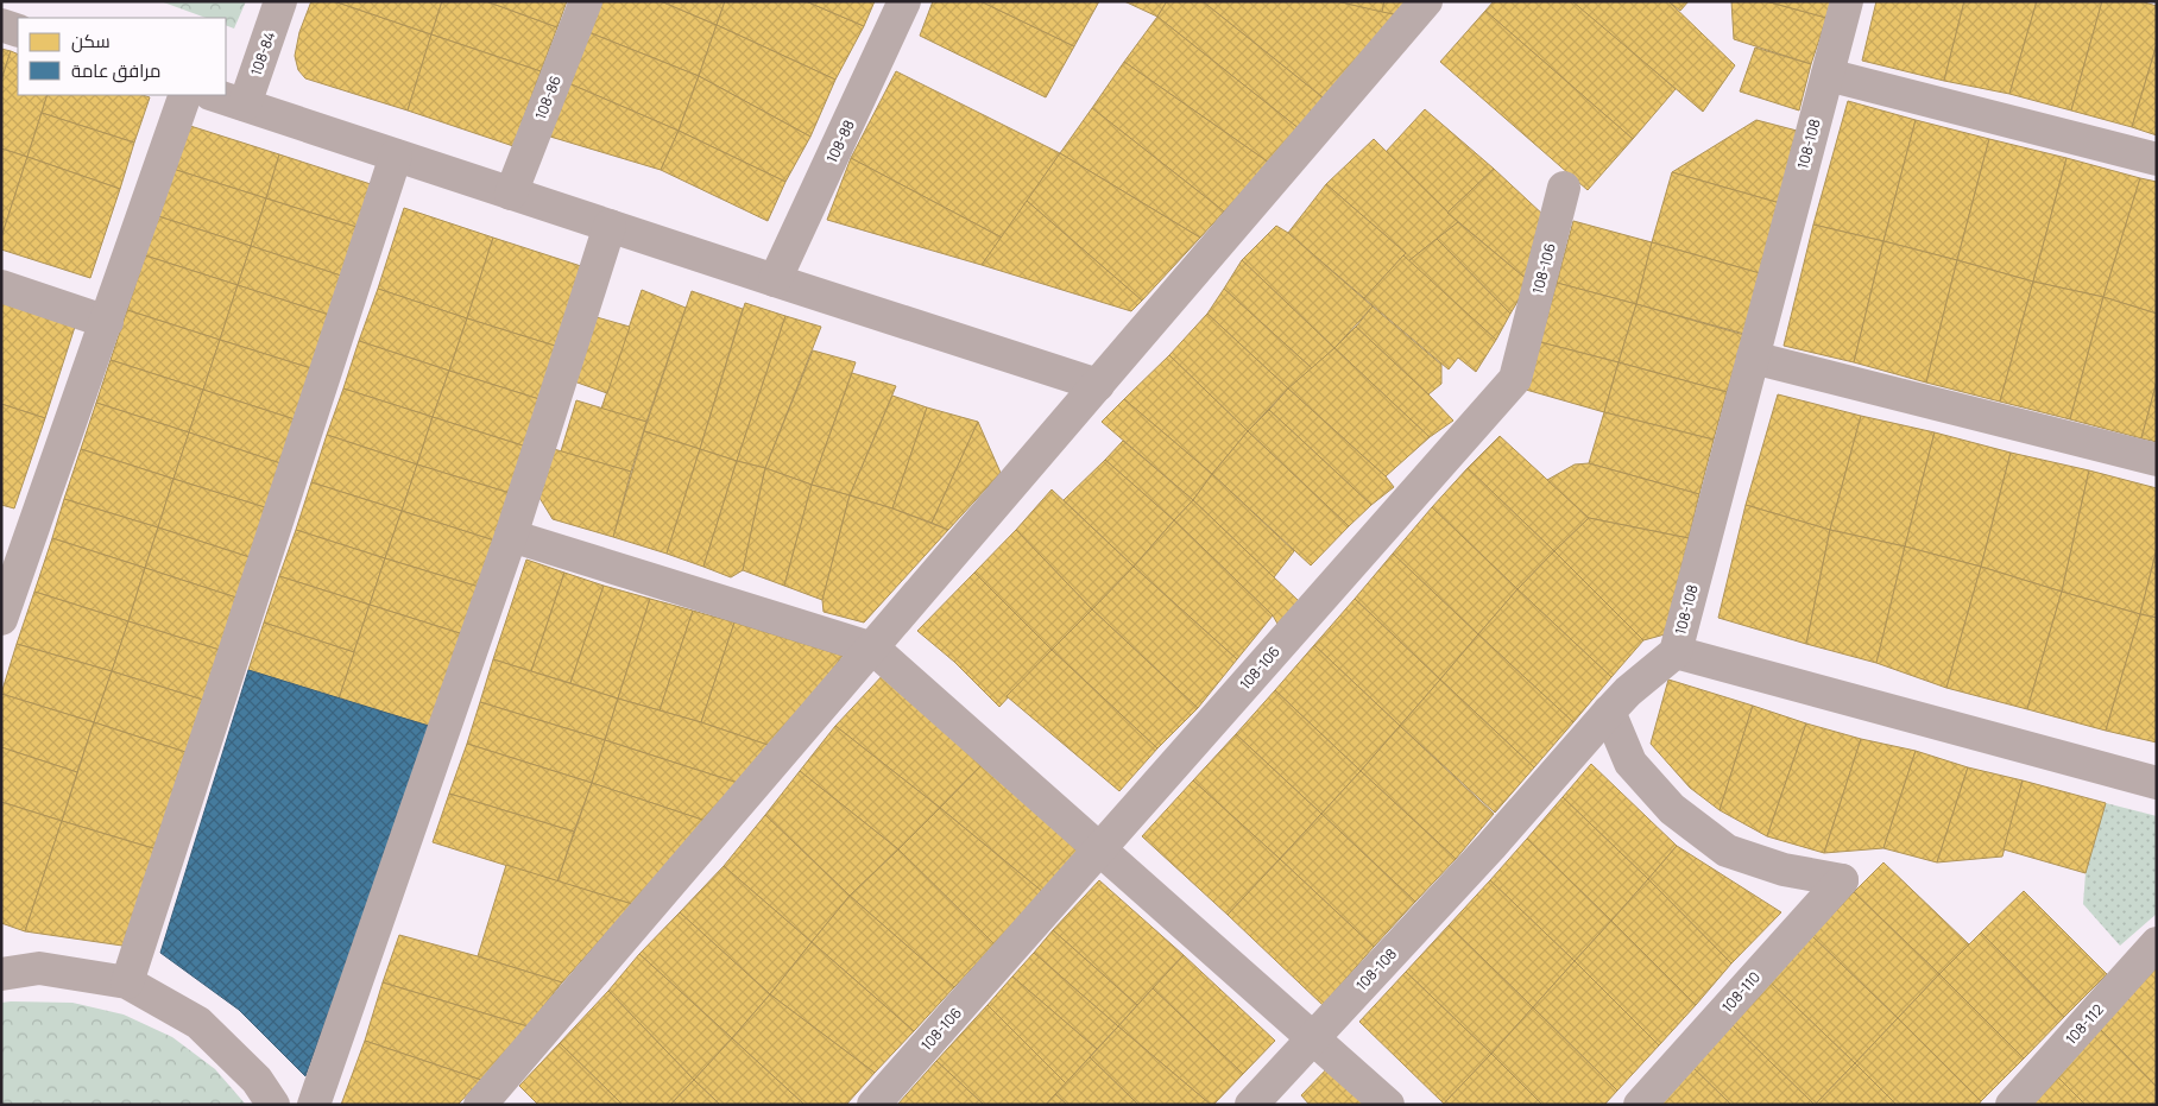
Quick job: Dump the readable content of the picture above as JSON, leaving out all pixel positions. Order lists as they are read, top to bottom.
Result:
{
  "streets": {
    "street": [
      "108-84",
      "108-86",
      "108-88",
      "108-108",
      "108-106",
      "108-110",
      "108-112"
    ]
  },
  "crossings": [
    ["108-108", "108-110"]
  ],
  "legend": ["سكن", "مرافق عامة"]
}
